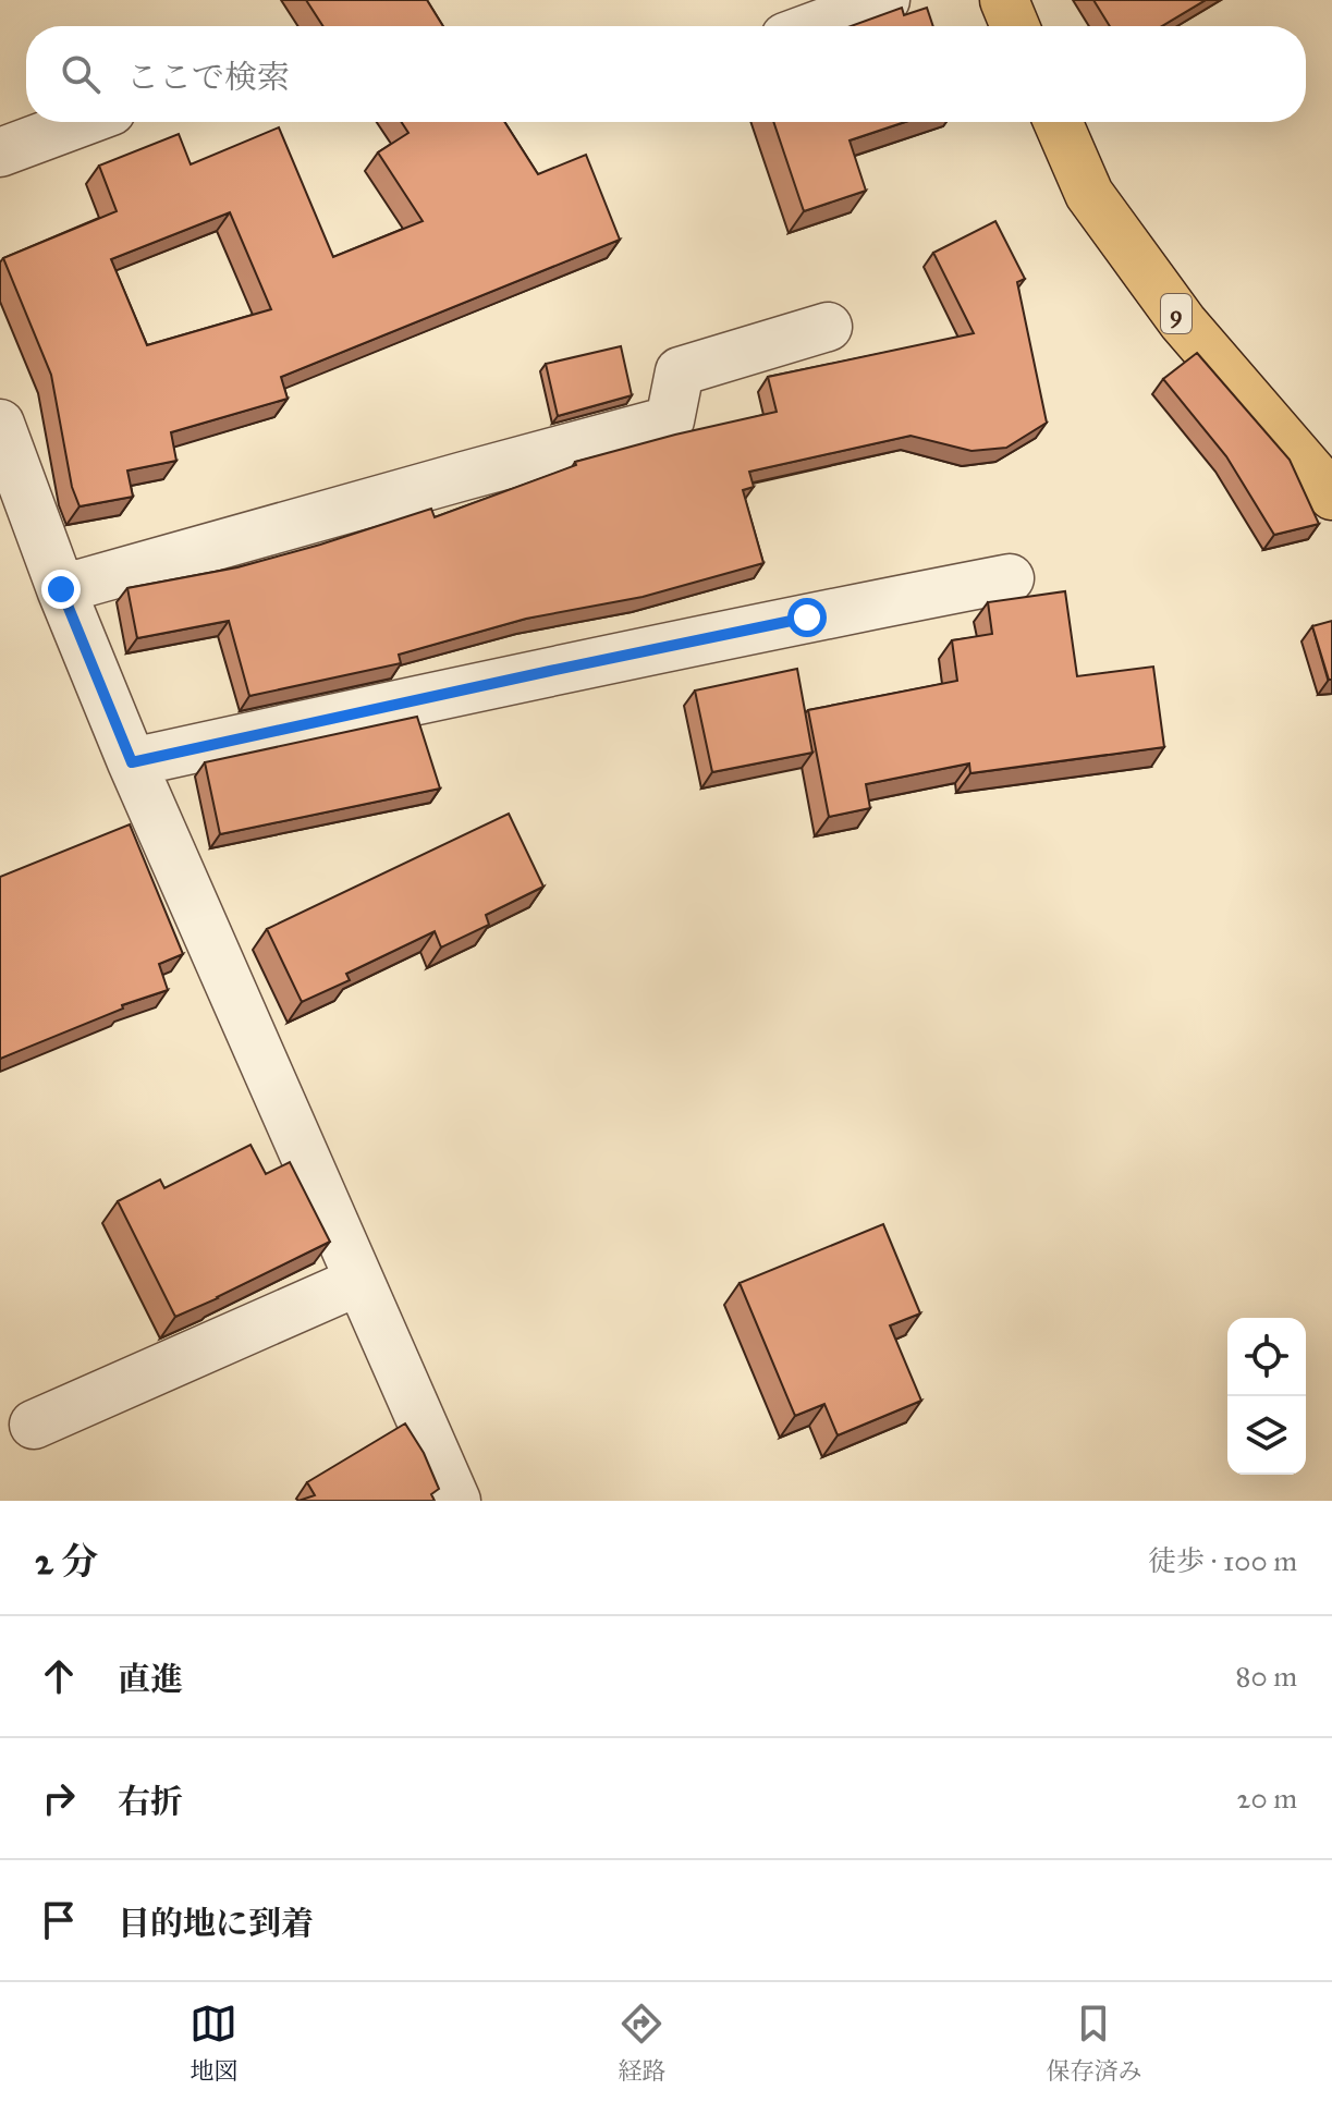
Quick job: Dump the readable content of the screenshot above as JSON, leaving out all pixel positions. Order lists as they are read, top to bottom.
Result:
{
  "streets": {
    "main road": ["9"]
  },
  "page": {
    "search": "ここで検索",
    "heading": ["2 分", "徒歩 · 100 m"],
    "list": [
      ["直進", "80 m"],
      ["右折", "20 m"],
      "目的地に到着"
    ],
    "nav": ["地図", "経路", "保存済み"]
  }
}
